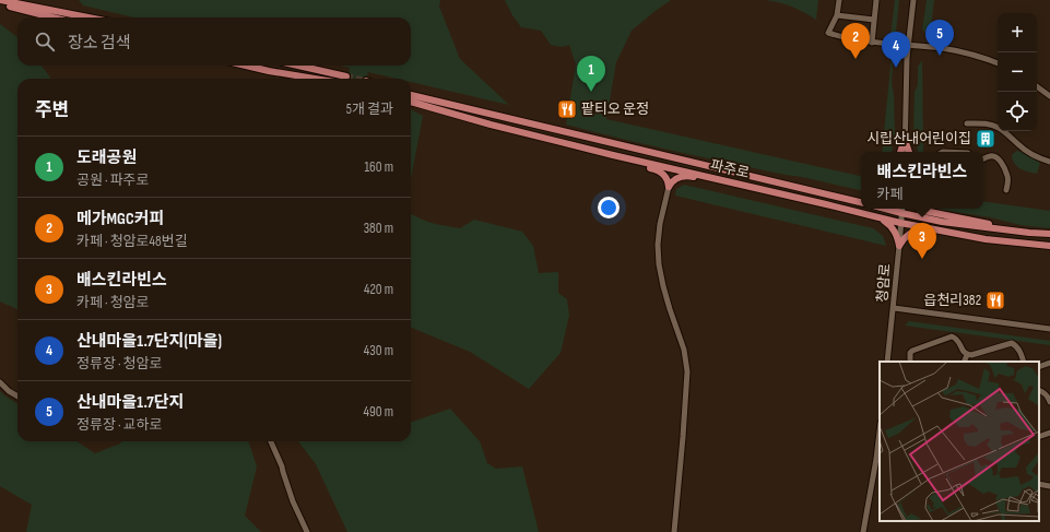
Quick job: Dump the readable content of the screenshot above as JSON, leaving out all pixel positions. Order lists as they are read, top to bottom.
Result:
{
  "streets": {
    "main road": ["파주로"],
    "street": ["청암로"]
  },
  "crossings": [
    ["파주로", "청암로"]
  ],
  "places": {
    "restaurant": ["팥티오 운정", "읍천리382"],
    "building": ["시립산내어린이집"]
  },
  "page": {
    "map_buttons": ["+", "−"],
    "search": "장소 검색",
    "pins": [
      "5",
      "2",
      "4",
      "1",
      "3"
    ],
    "heading": ["주변", "5개 결과"],
    "list": [
      {
        "mark": "1",
        "name": "도래공원",
        "note": "공원 · 파주로",
        "value": "160 m"
      },
      {
        "mark": "2",
        "name": "메가MGC커피",
        "note": "카페 · 청암로48번길",
        "value": "380 m"
      },
      {
        "mark": "3",
        "name": "배스킨라빈스",
        "note": "카페 · 청암로",
        "value": "420 m"
      },
      {
        "mark": "4",
        "name": "산내마을1.7단지(마을)",
        "note": "정류장 · 청암로",
        "value": "430 m"
      },
      {
        "mark": "5",
        "name": "산내마을1.7단지",
        "note": "정류장 · 교하로",
        "value": "490 m"
      }
    ],
    "popup": ["배스킨라빈스", "카페"]
  }
}
